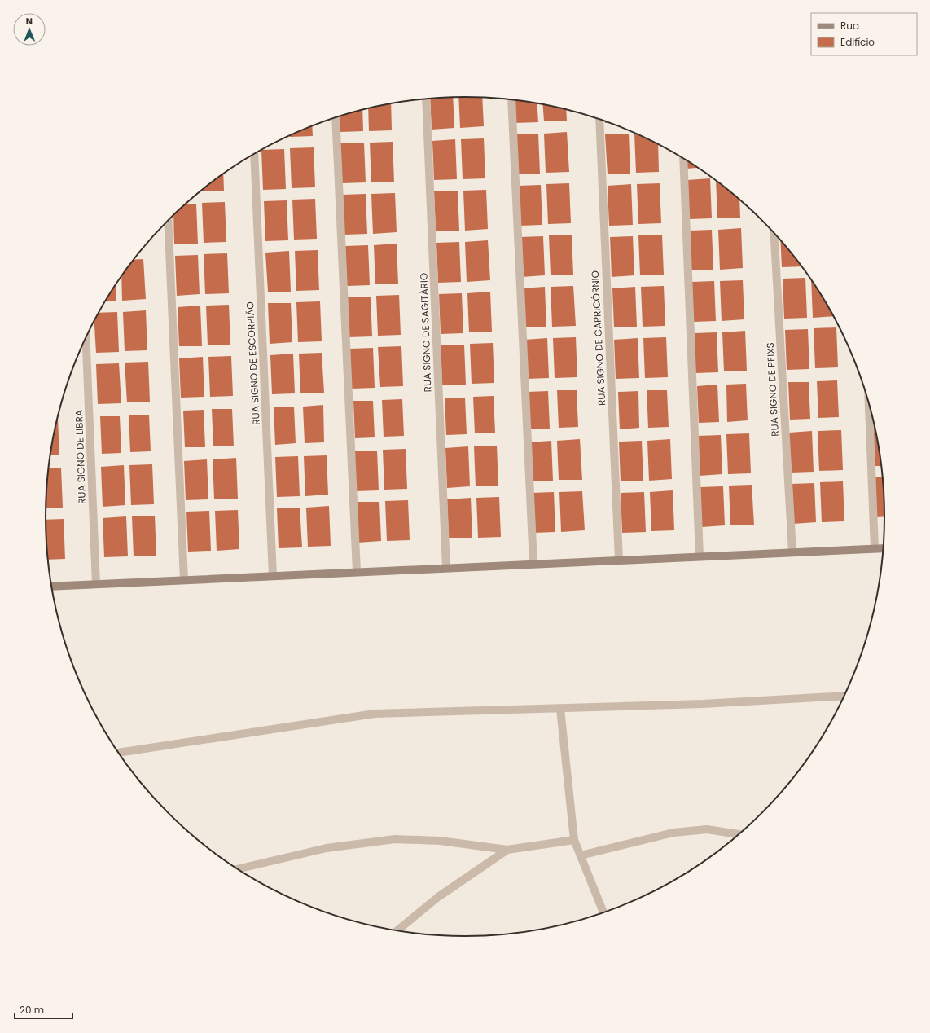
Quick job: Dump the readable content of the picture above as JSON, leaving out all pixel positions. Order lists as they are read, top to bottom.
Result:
{
  "streets": {
    "street": [
      "RUA SIGNO DE SAGITÁRIO",
      "RUA SIGNO DE CAPRICÓRNIO",
      "RUA SIGNO DE ESCORPIÃO",
      "RUA SIGNO DE PEIXS",
      "RUA SIGNO DE LIBRA"
    ]
  },
  "legend": ["Rua", "Edifício"],
  "scale_bar": "20 m",
  "north": "top"
}
